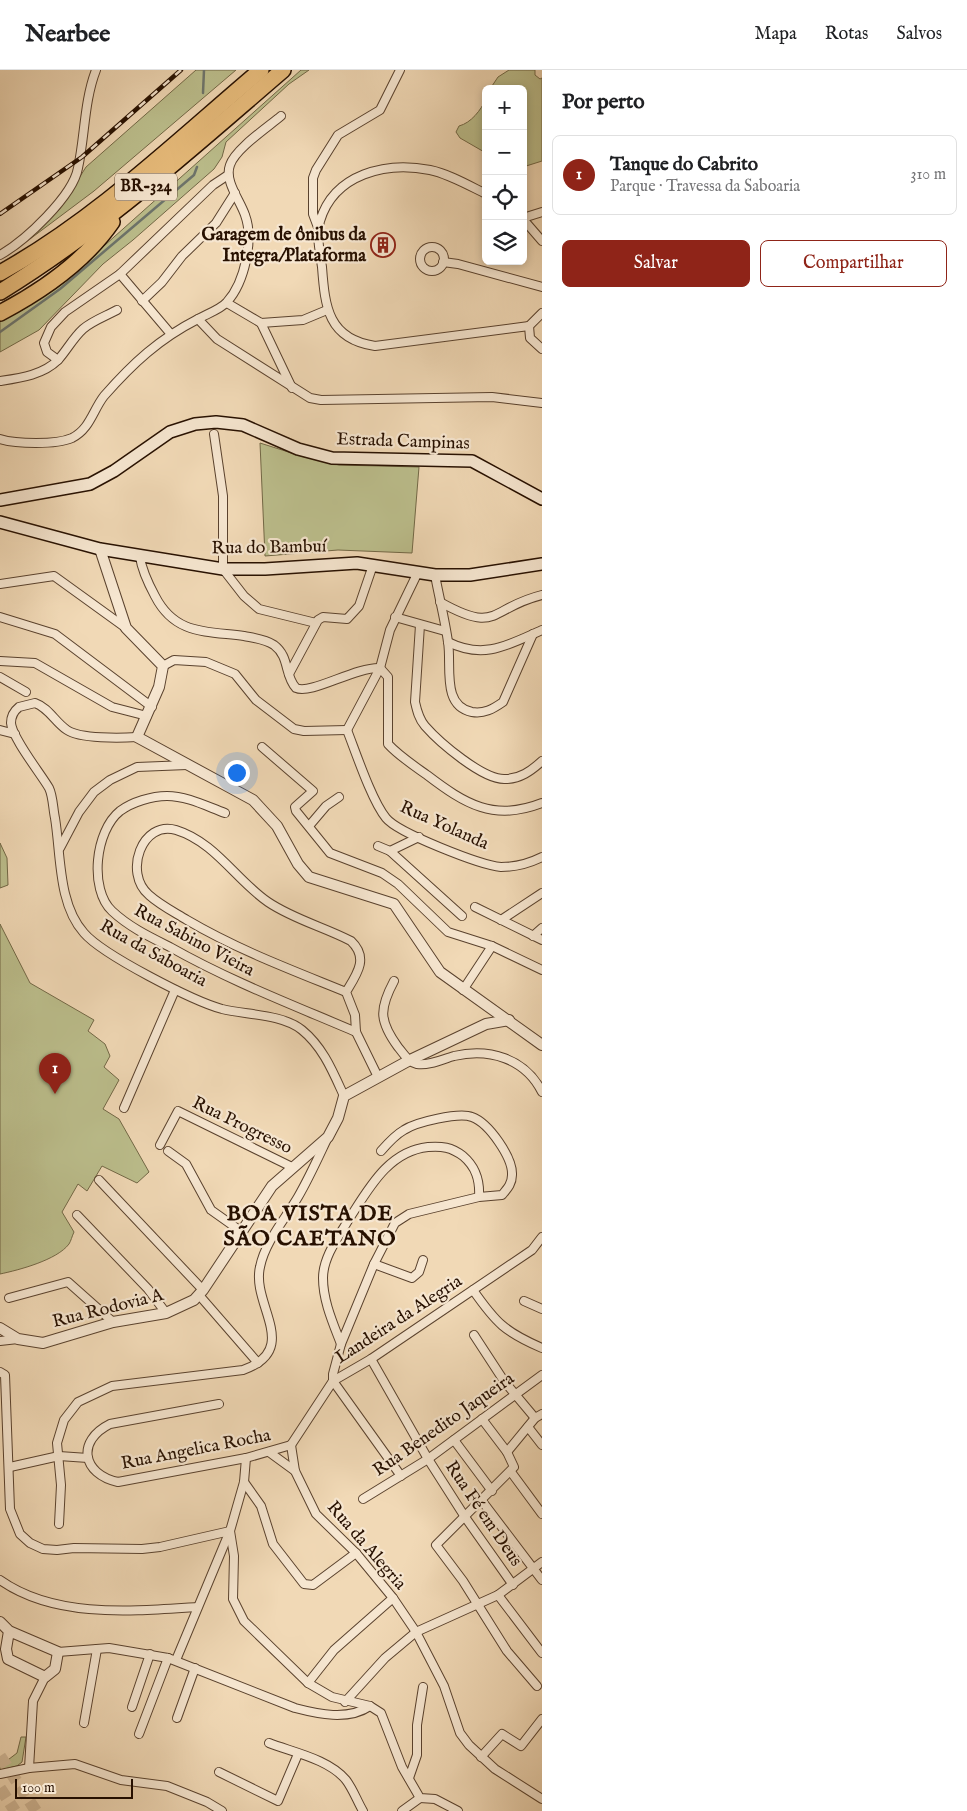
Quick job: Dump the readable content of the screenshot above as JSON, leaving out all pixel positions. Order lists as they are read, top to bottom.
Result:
{
  "streets": {
    "highway": ["BR-324"],
    "main road": ["Estrada Campinas", "Rua do Bambuí"],
    "street": [
      "Rua Yolanda",
      "Rua Sabino Vieira",
      "Rua da Saboaria",
      "Rua Progresso",
      "Rua Rodovia A",
      "Landeira da Alegria",
      "Rua Benedito Jaqueira",
      "Rua Angelica Rocha",
      "Rua Fé em Deus",
      "Rua da Alegria"
    ]
  },
  "crossings": [
    ["Rua Progresso", "Rua Rodovia A"],
    ["Landeira da Alegria", "Rua Angelica Rocha"],
    ["Landeira da Alegria", "Rua Fé em Deus"],
    ["Landeira da Alegria", "Rua da Alegria"],
    ["Rua Benedito Jaqueira", "Rua Fé em Deus"],
    ["Rua Angelica Rocha", "Rua da Alegria"]
  ],
  "districts": ["BOA VISTA DE SÃO CAETANO"],
  "places": {
    "building": ["Garagem de ônibus da Integra/Plataforma"]
  },
  "scale_bar": "100 m",
  "page": {
    "header": "Nearbee",
    "nav": ["Mapa", "Rotas", "Salvos"],
    "heading": "Por perto",
    "map_buttons": ["+", "−"],
    "list": [
      {
        "mark": "1",
        "name": "Tanque do Cabrito",
        "note": "Parque · Travessa da Saboaria",
        "value": "310 m"
      }
    ],
    "buttons": ["Salvar", "Compartilhar"],
    "pins": "1",
    "scale": "100 m"
  }
}
